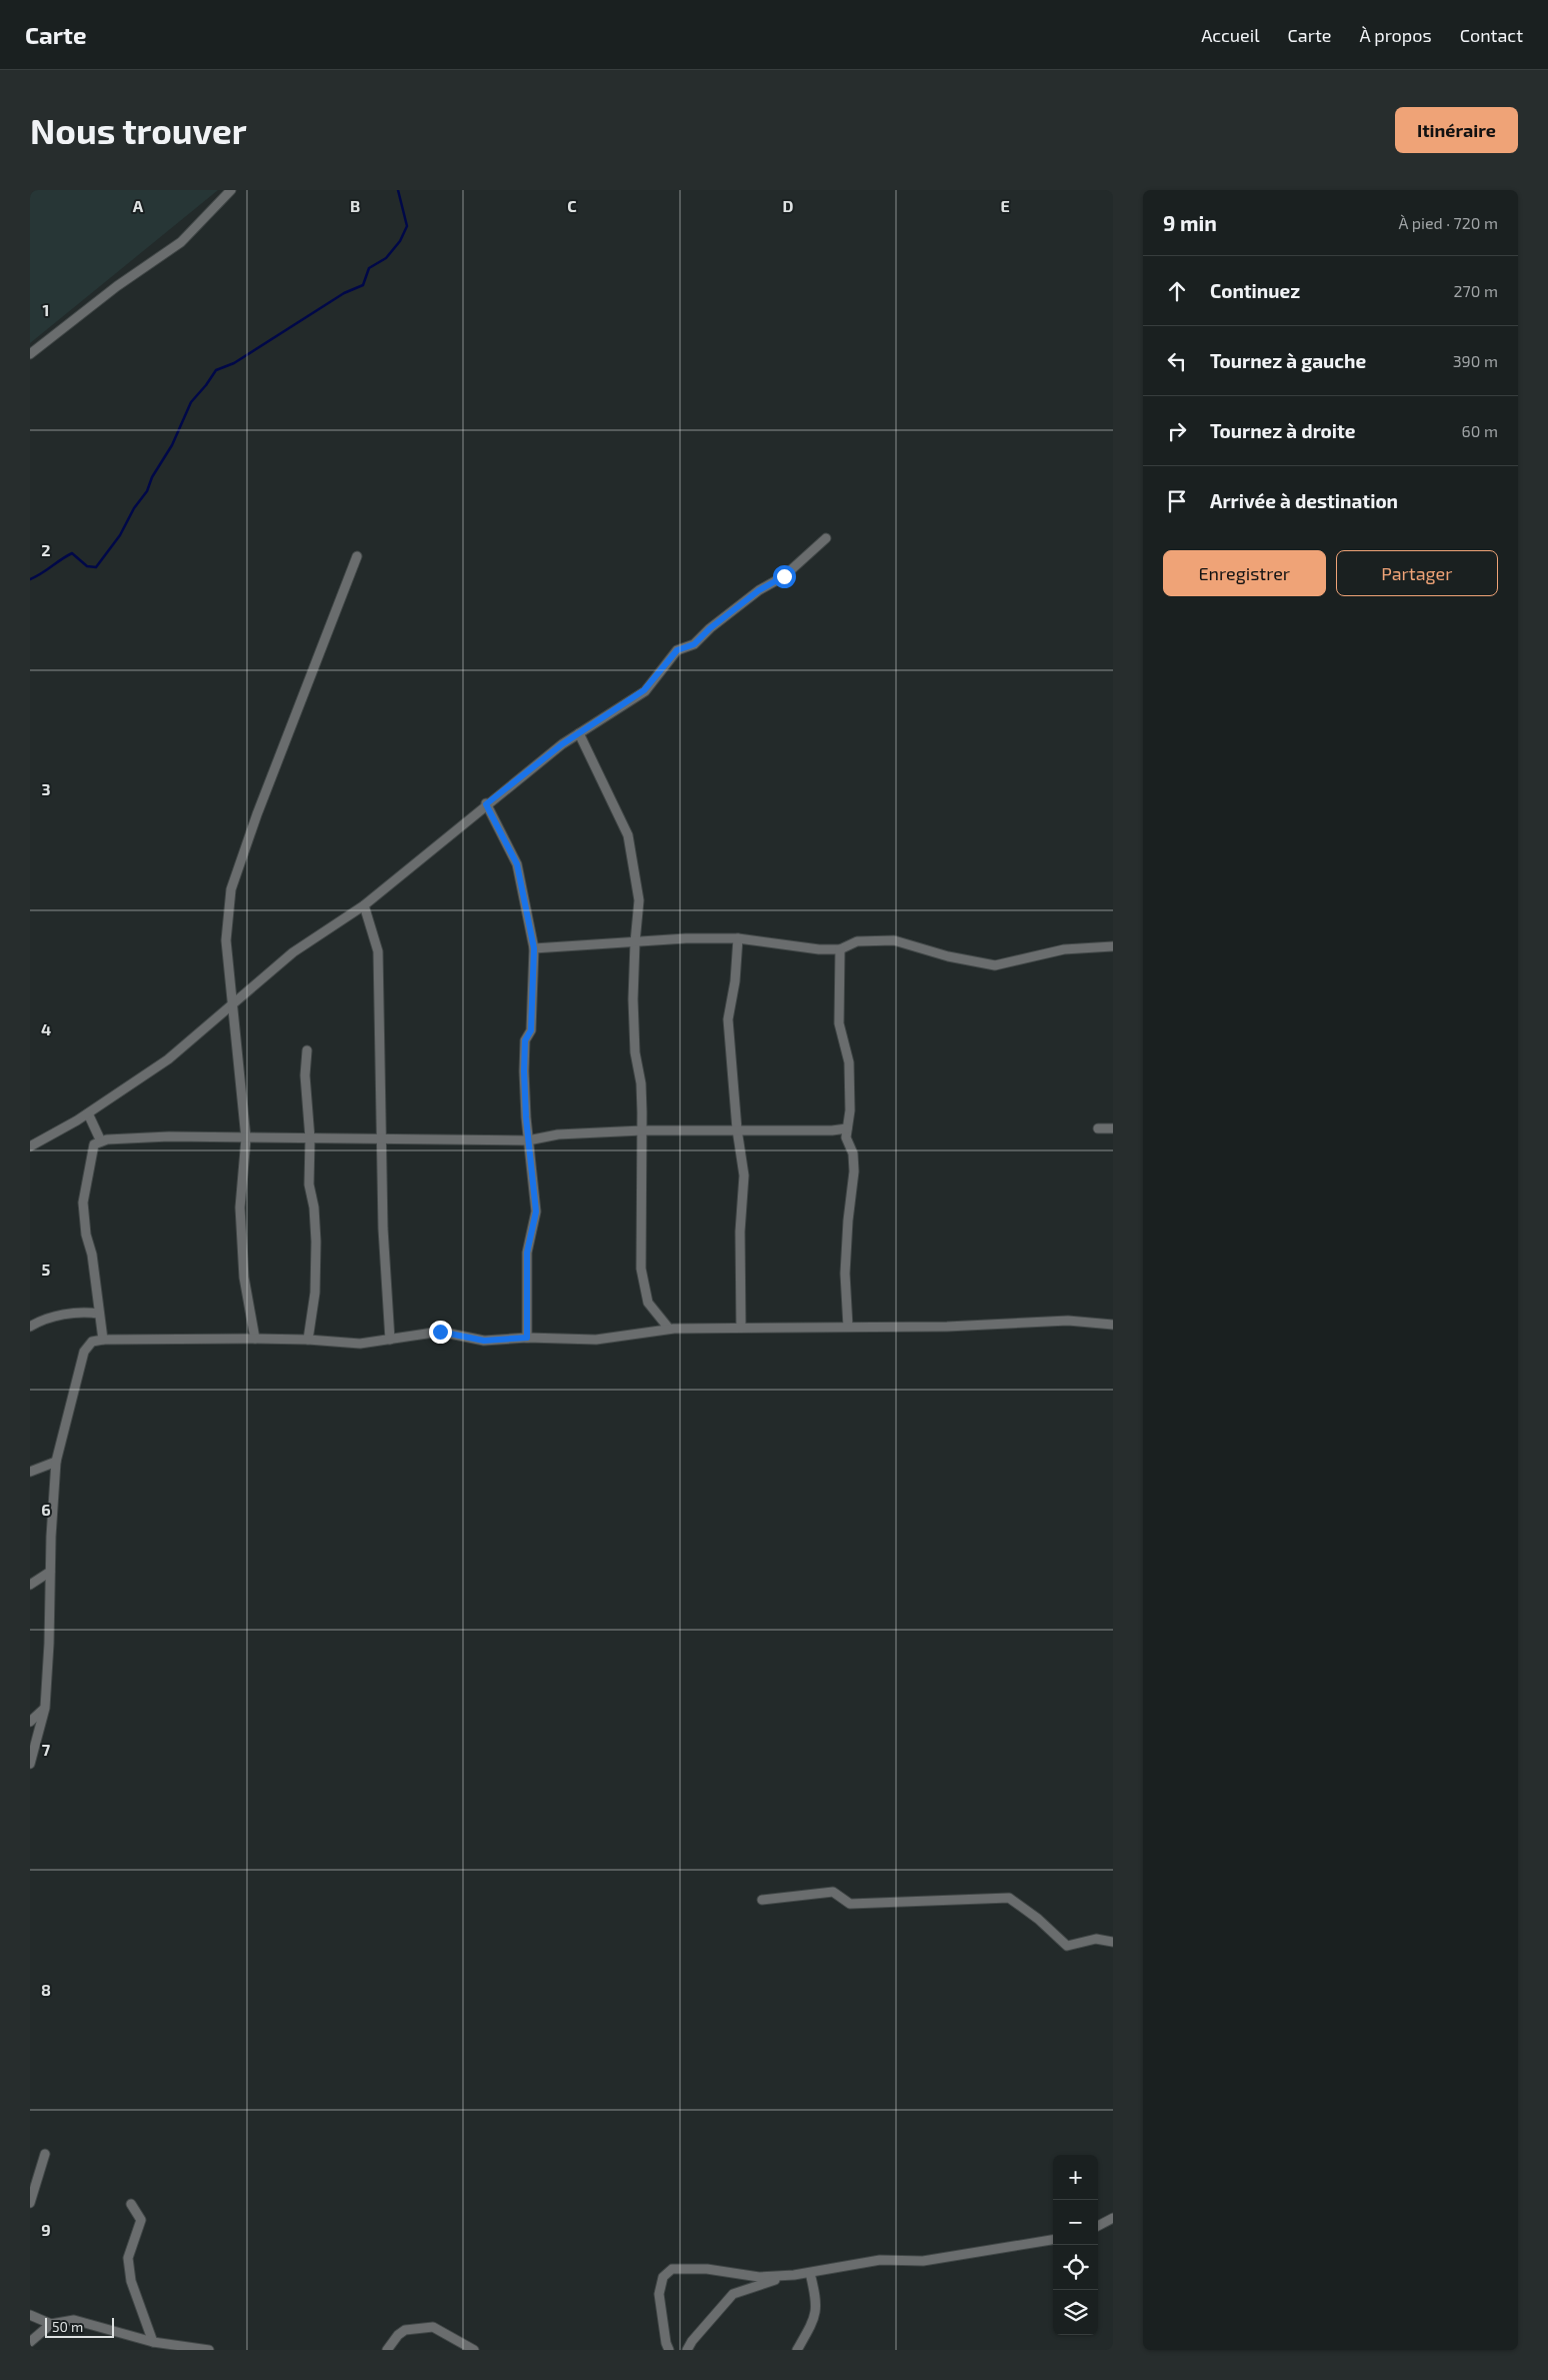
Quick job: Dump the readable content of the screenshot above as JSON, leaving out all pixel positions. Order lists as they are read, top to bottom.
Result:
{
  "scale_bar": "50 m",
  "page": {
    "header": "Carte",
    "nav": [
      "Accueil",
      "Carte",
      "À propos",
      "Contact"
    ],
    "buttons": [
      "Itinéraire",
      ["Enregistrer", "Partager"]
    ],
    "title": "Nous trouver",
    "heading": ["9 min", "À pied · 720 m"],
    "list": [
      ["Continuez", "270 m"],
      ["Tournez à gauche", "390 m"],
      ["Tournez à droite", "60 m"],
      "Arrivée à destination"
    ],
    "map_buttons": ["+", "−"],
    "scale": "50 m"
  },
  "grid": {
    "columns": [
      "A",
      "B",
      "C",
      "D",
      "E"
    ],
    "rows": [
      "1",
      "2",
      "3",
      "4",
      "5",
      "6",
      "7",
      "8",
      "9"
    ]
  }
}
